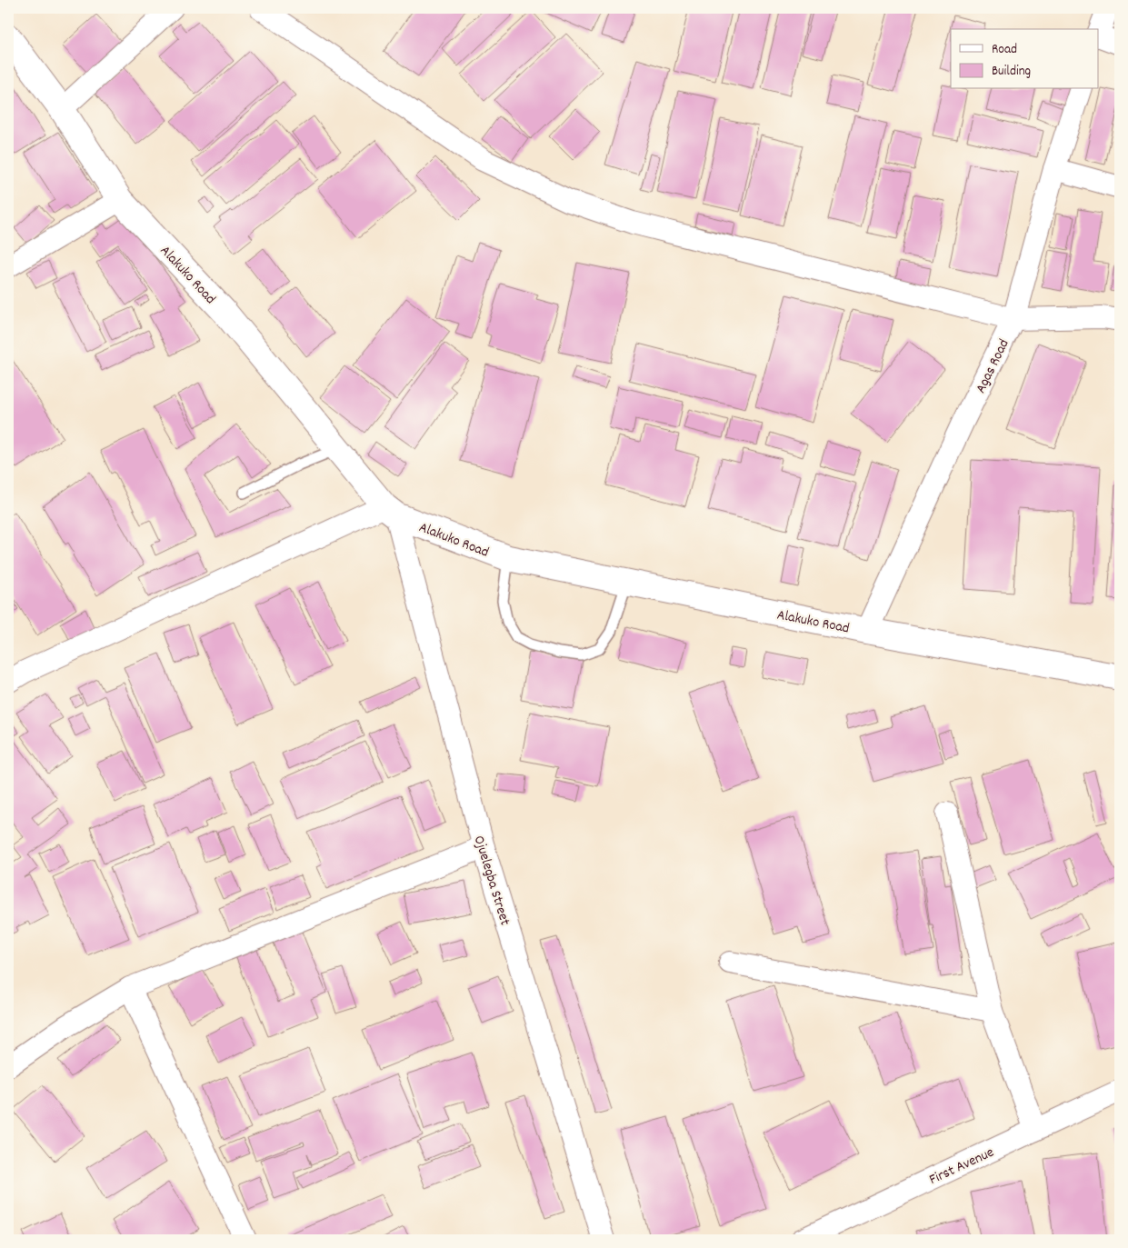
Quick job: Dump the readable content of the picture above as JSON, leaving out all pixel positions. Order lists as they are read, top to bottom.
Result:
{
  "streets": {
    "main road": ["Alakuko Road"],
    "street": ["Agas Road", "Ojuelegba Street", "First Avenue"]
  },
  "crossings": [
    ["Alakuko Road", "Agas Road"],
    ["Alakuko Road", "Ojuelegba Street"]
  ],
  "legend": ["Road", "Building"]
}
